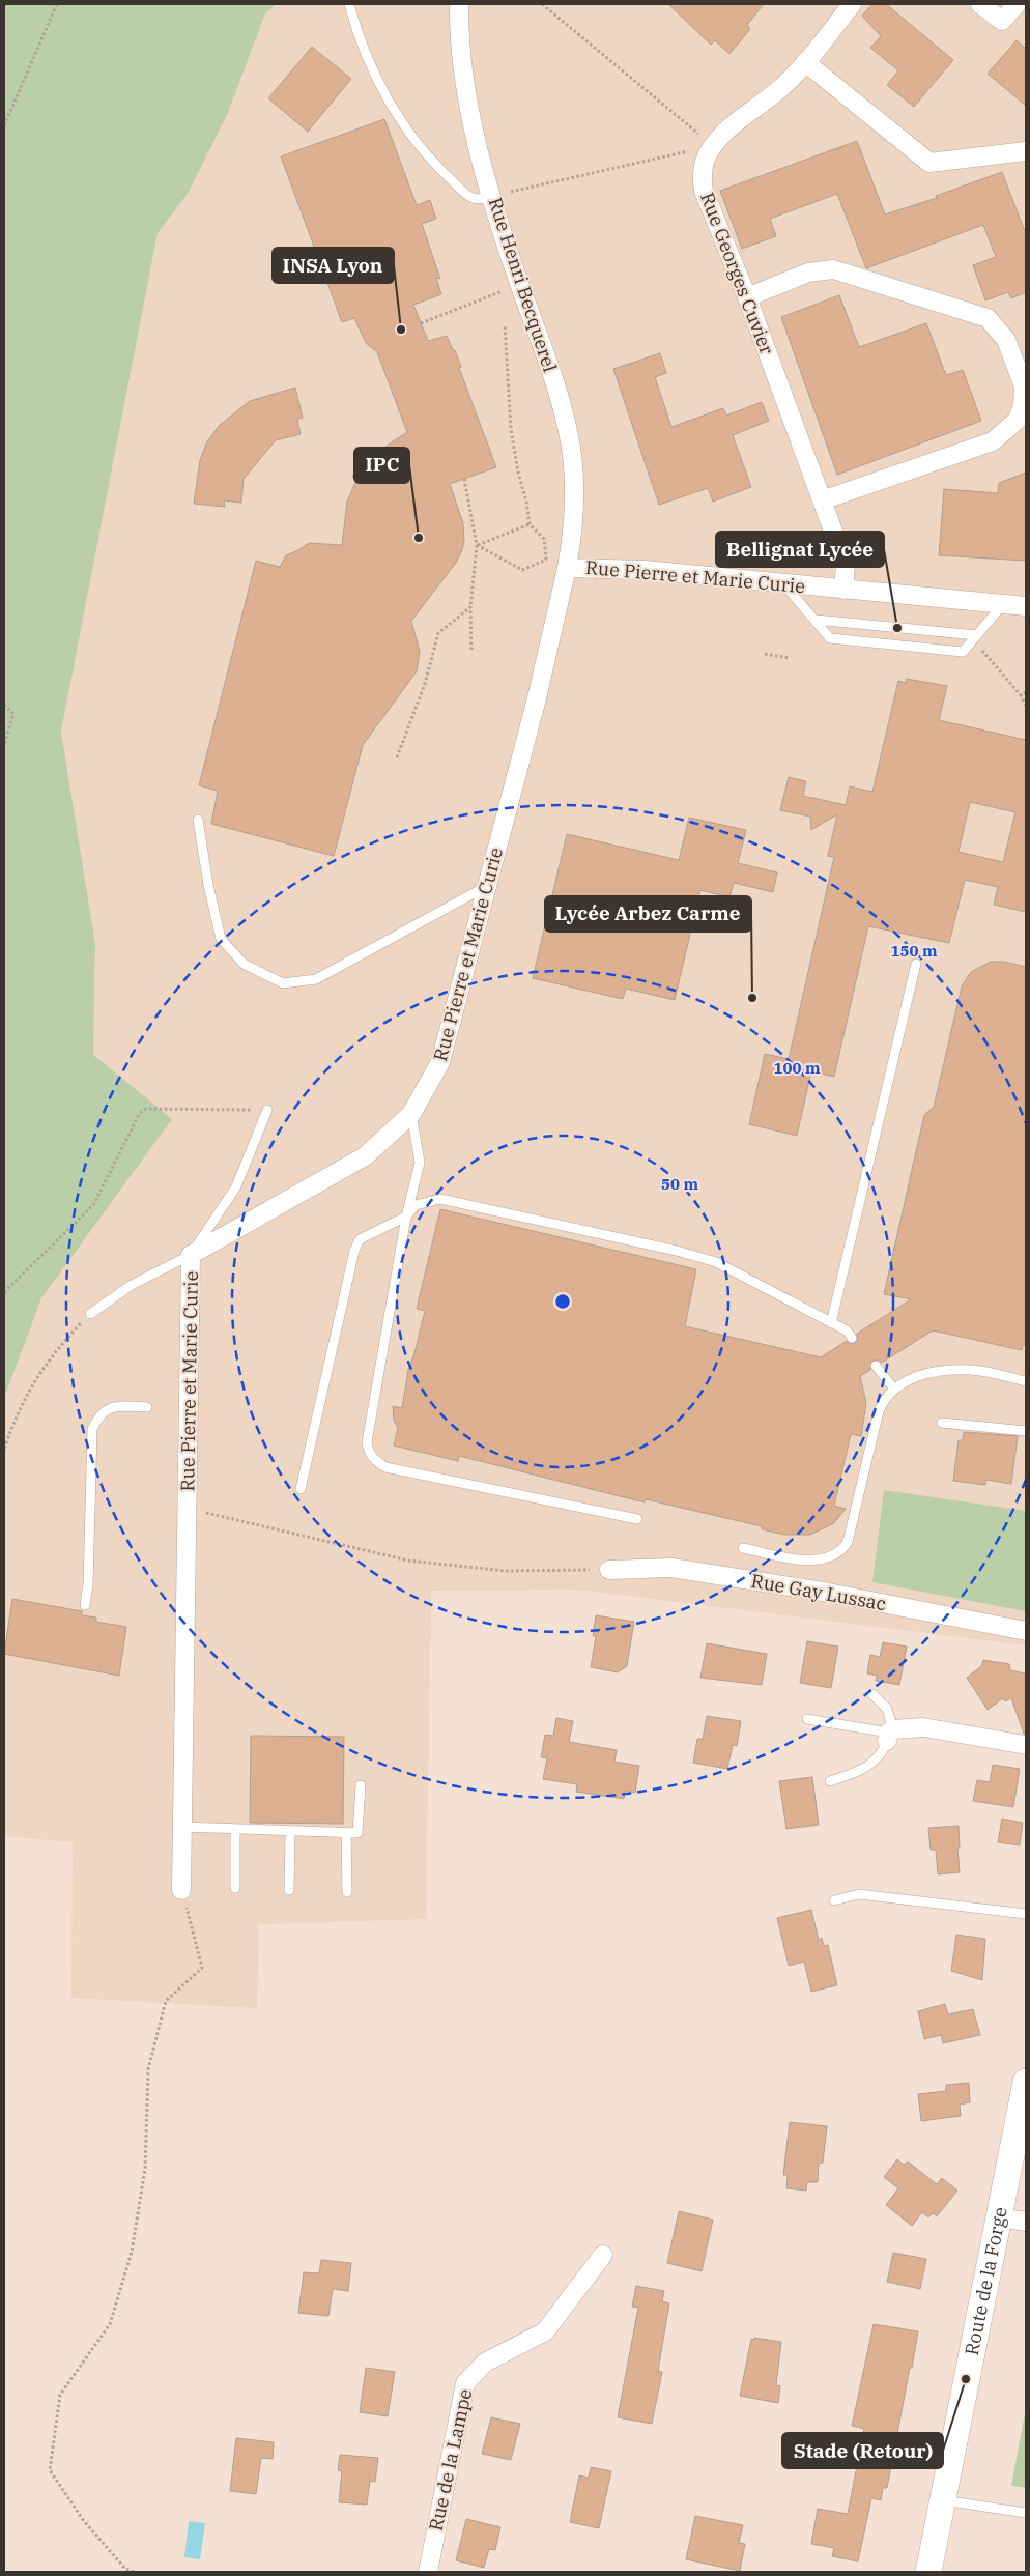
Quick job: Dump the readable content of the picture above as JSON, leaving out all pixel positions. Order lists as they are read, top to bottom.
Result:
{
  "streets": {
    "main road": ["Route de la Forge"],
    "street": [
      "Rue Georges Cuvier",
      "Rue Henri Becquerel",
      "Rue Pierre et Marie Curie",
      "Rue Gay Lussac",
      "Rue de la Lampe"
    ]
  },
  "crossings": [
    ["Rue Georges Cuvier", "Rue Pierre et Marie Curie"],
    ["Rue Henri Becquerel", "Rue Pierre et Marie Curie"]
  ],
  "places": [
    "INSA Lyon",
    "IPC",
    "Bellignat Lycée",
    "Lycée Arbez Carme",
    "Stade (Retour)"
  ],
  "rings": ["150 m", "100 m", "50 m"]
}
